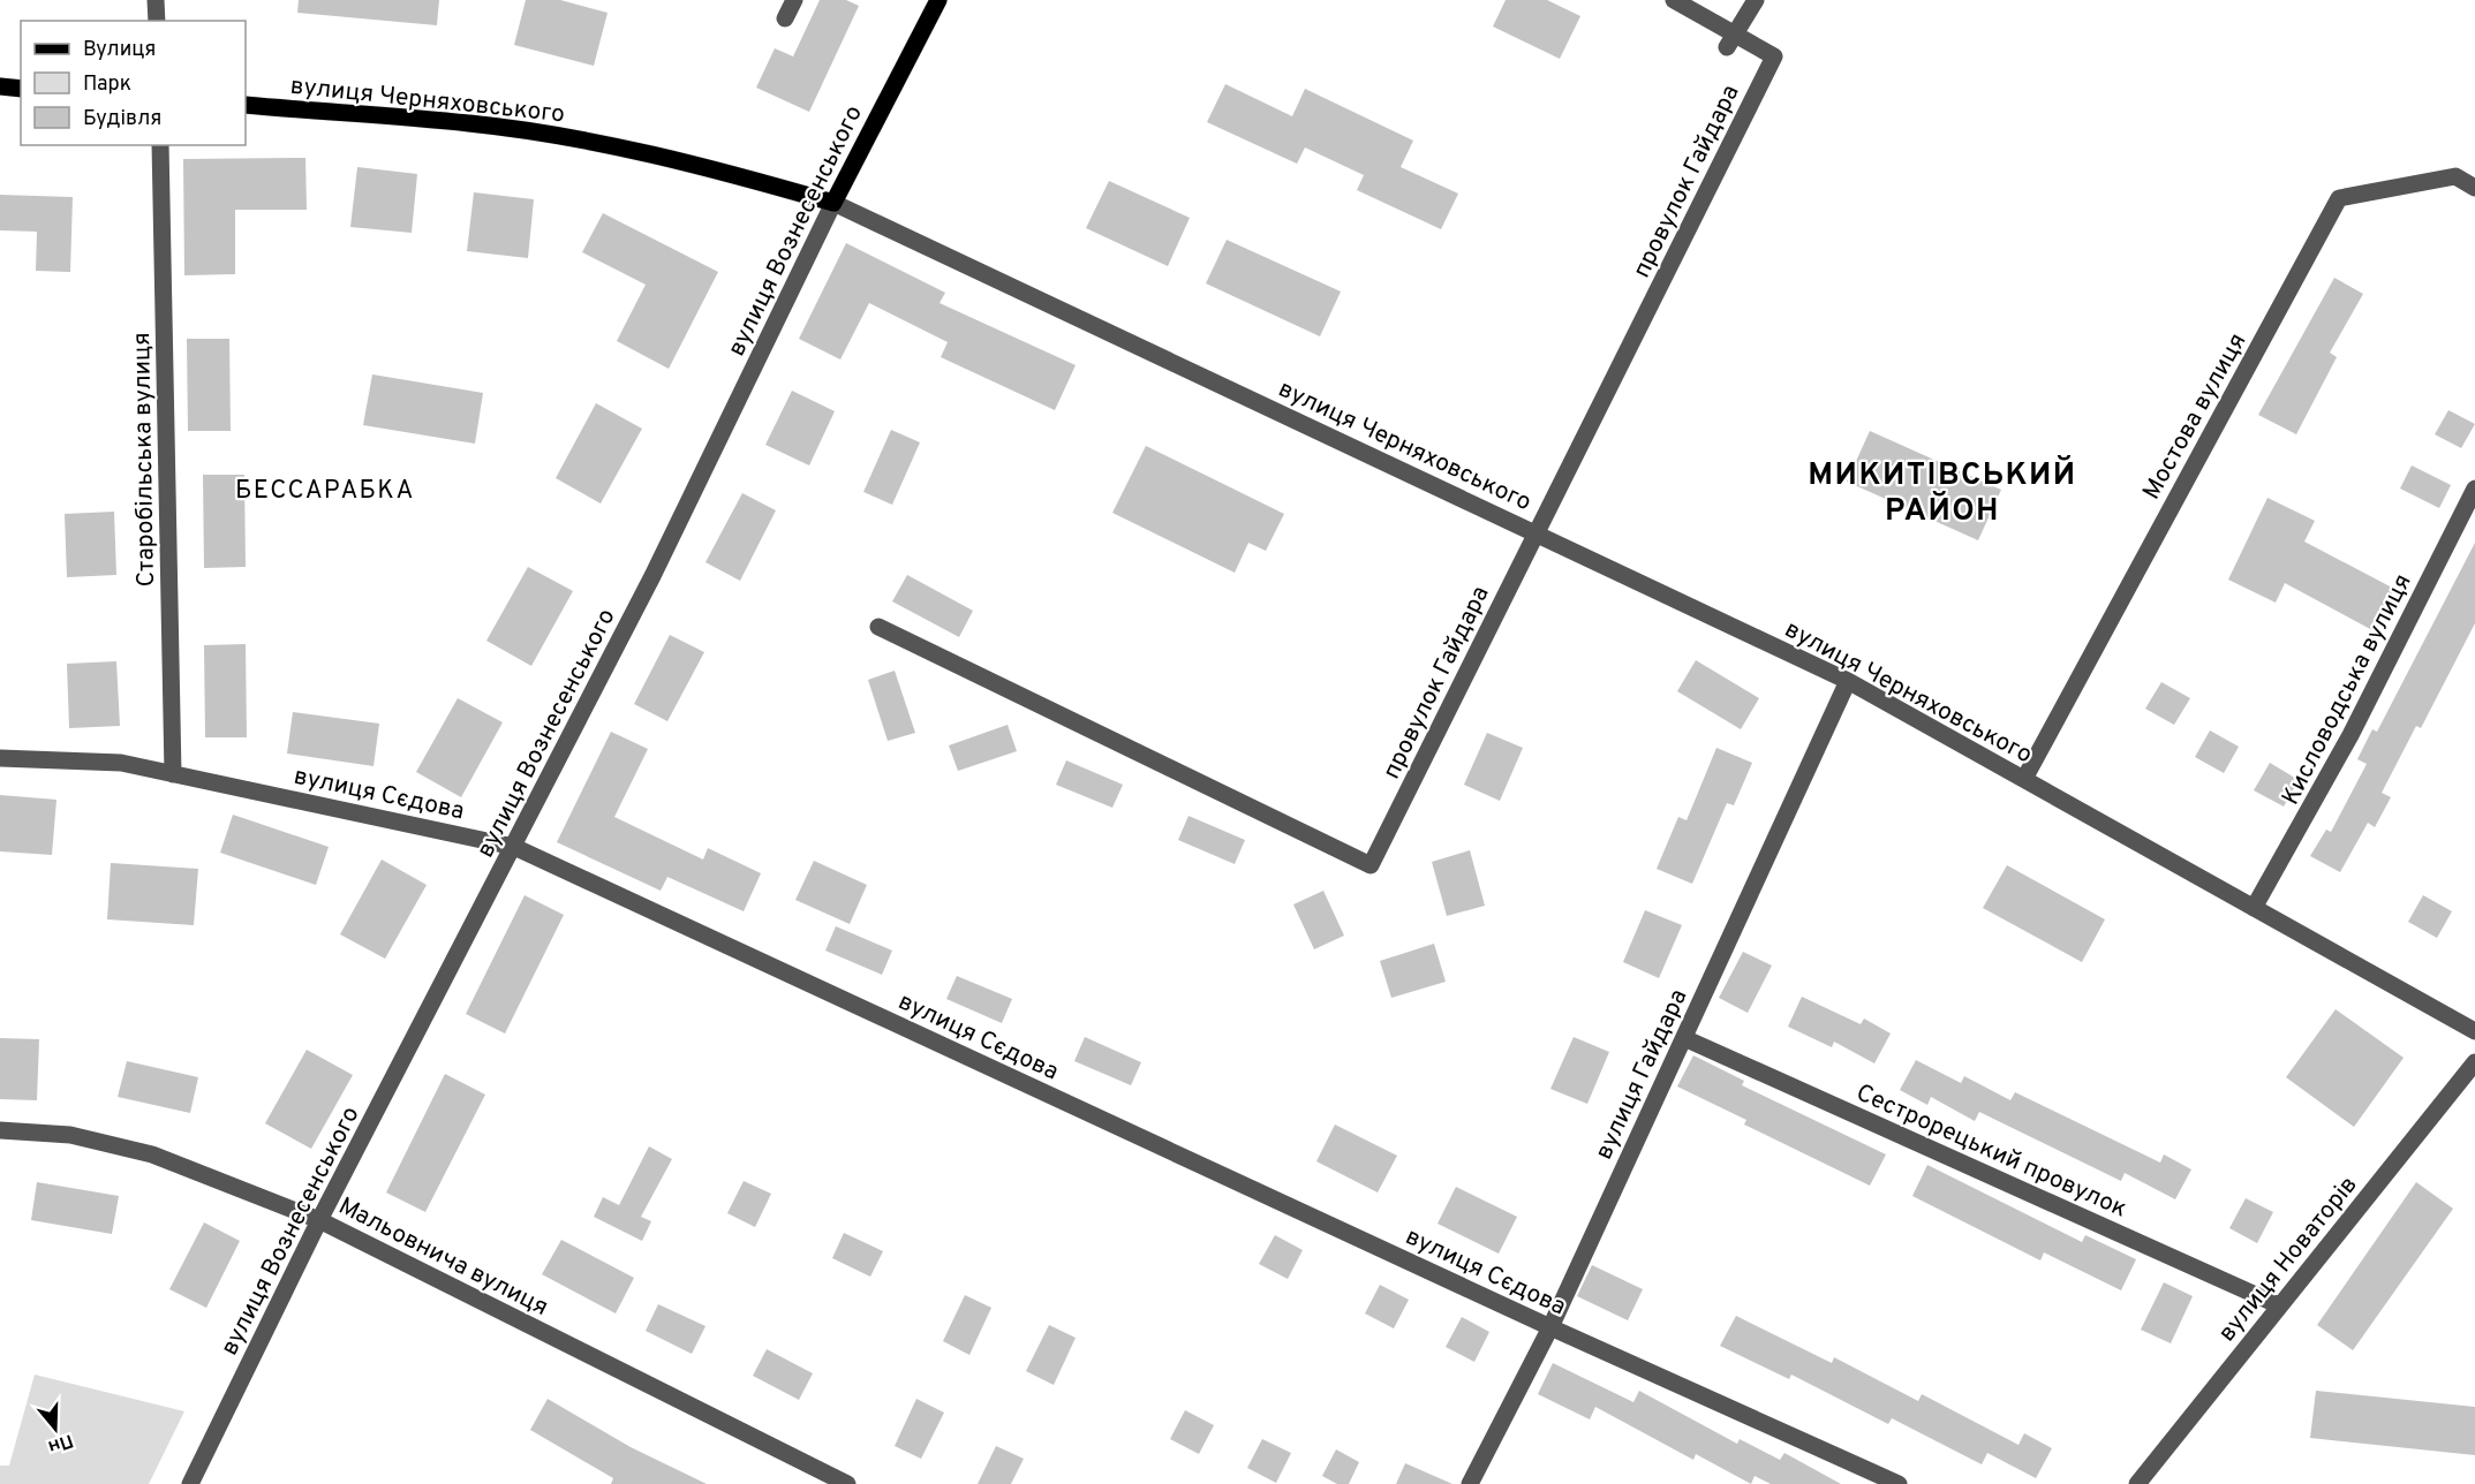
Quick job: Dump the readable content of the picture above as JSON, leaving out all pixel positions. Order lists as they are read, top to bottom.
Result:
{
  "streets": {
    "main road": ["вулиця Черняховського", "вулиця Вознесенського"],
    "street": [
      "провулок Гайдара",
      "Мостова вулиця",
      "Старобільська вулиця",
      "Кисловодська вулиця",
      "вулиця Сєдова",
      "вулиця Гайдара",
      "Сестрорецький провулок",
      "Мальовнича вулиця",
      "вулиця Новаторів"
    ]
  },
  "crossings": [
    ["вулиця Черняховського", "провулок Гайдара"],
    ["вулиця Черняховського", "вулиця Вознесенського"],
    ["вулиця Черняховського", "Мостова вулиця"],
    ["вулиця Черняховського", "Кисловодська вулиця"],
    ["вулиця Черняховського", "вулиця Гайдара"],
    ["вулиця Вознесенського", "вулиця Сєдова"],
    ["вулиця Вознесенського", "Мальовнича вулиця"],
    ["Старобільська вулиця", "вулиця Сєдова"],
    ["вулиця Сєдова", "вулиця Гайдара"],
    ["вулиця Гайдара", "Сестрорецький провулок"],
    ["Сестрорецький провулок", "вулиця Новаторів"]
  ],
  "districts": ["МИКИТІВСЬКИЙ РАЙОН", "БЕССАРАБКА"],
  "legend": ["Вулиця", "Парк", "Будівля"],
  "north": "bottom"
}
